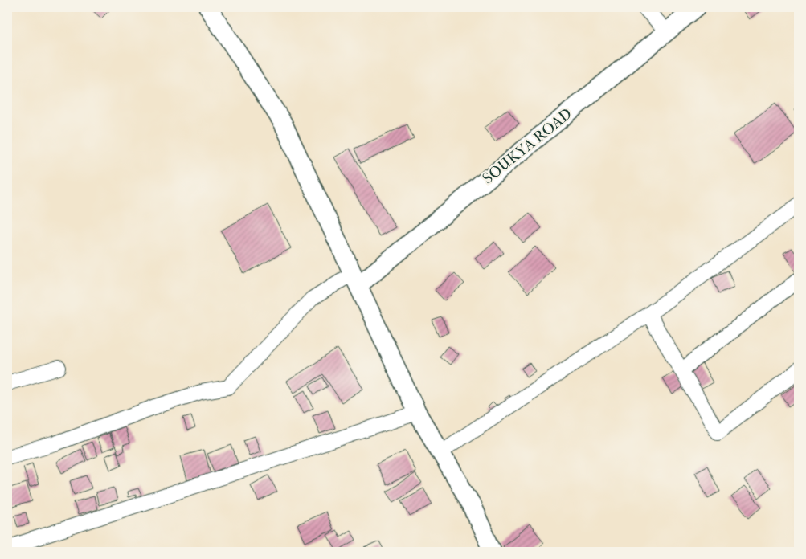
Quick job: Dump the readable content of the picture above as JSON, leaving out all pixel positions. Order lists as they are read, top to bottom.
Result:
{
  "streets": {
    "main road": ["SOUKYA ROAD"]
  }
}
